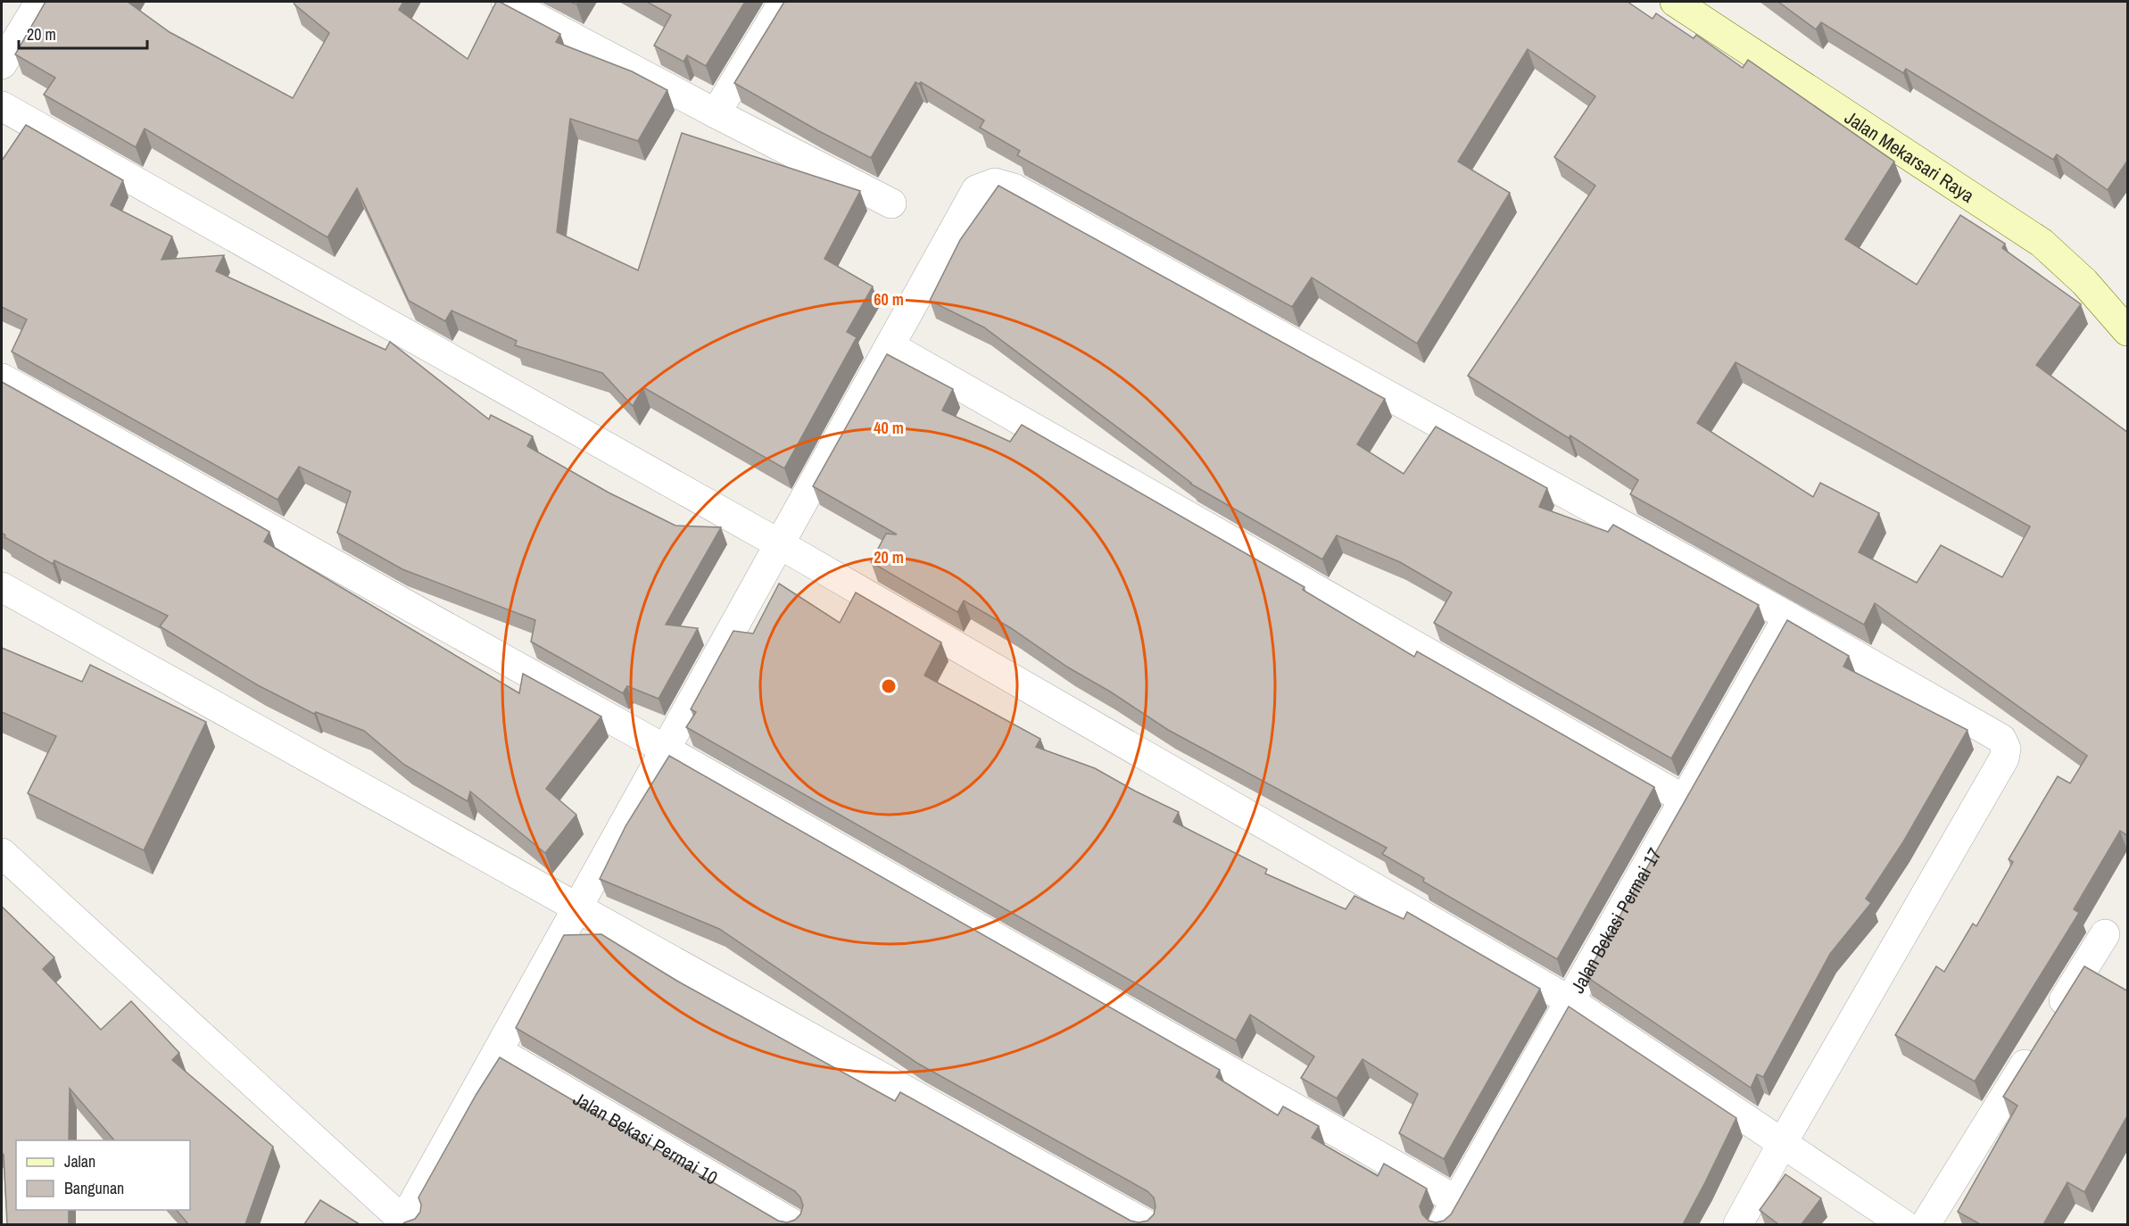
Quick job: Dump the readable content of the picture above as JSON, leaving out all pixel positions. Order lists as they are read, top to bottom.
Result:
{
  "streets": {
    "street": ["Jalan Mekarsari Raya", "Jalan Bekasi Permai 17", "Jalan Bekasi Permai 10"]
  },
  "legend": ["Jalan", "Bangunan"],
  "scale_bar": "20 m",
  "rings": ["60 m", "40 m", "20 m"]
}
